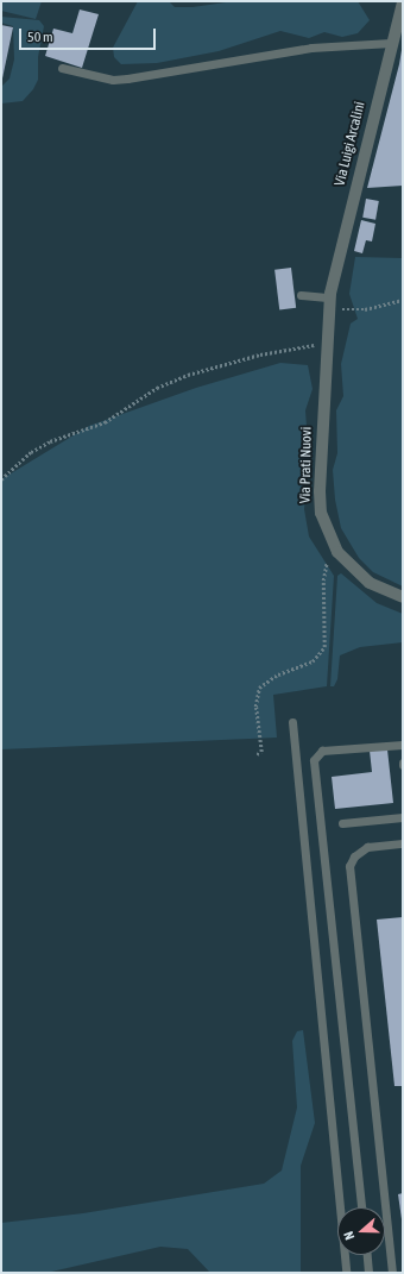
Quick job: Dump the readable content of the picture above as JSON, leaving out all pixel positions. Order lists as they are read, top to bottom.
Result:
{
  "streets": {
    "street": ["Via Luigi Arcalini", "Via Prati Nuovi"]
  },
  "crossings": [
    ["Via Luigi Arcalini", "Via Prati Nuovi"]
  ],
  "scale_bar": "50 m",
  "north": "left"
}
